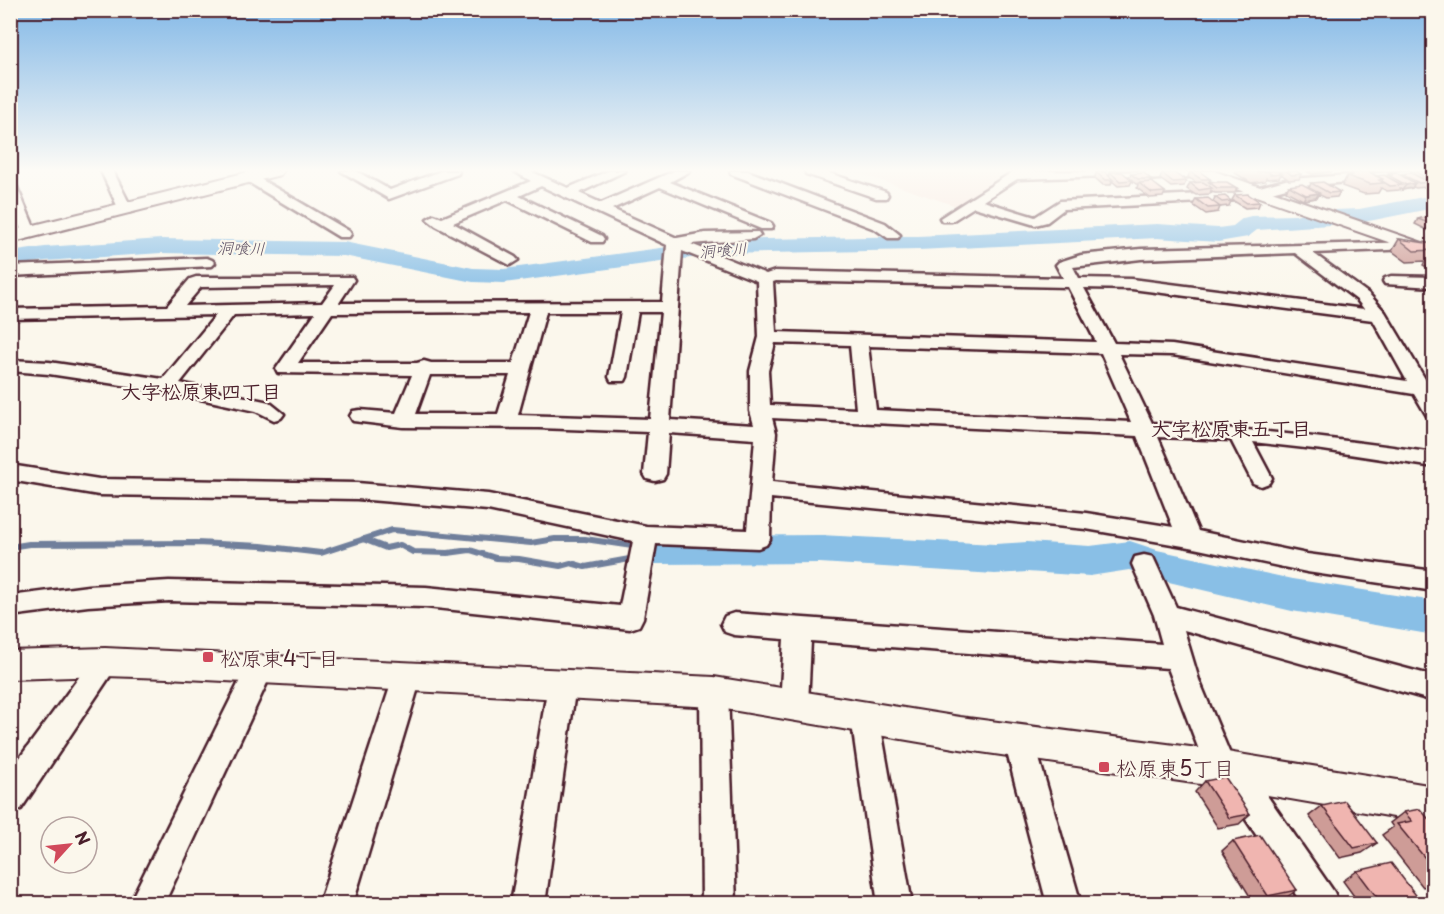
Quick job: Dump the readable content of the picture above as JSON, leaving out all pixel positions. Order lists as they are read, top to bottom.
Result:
{
  "districts": ["大字松原東四丁目", "大字松原東五丁目"],
  "water": ["洞喰川"],
  "places": {
    "transit": ["松原東4丁目", "松原東5丁目"]
  },
  "north": "top right"
}
